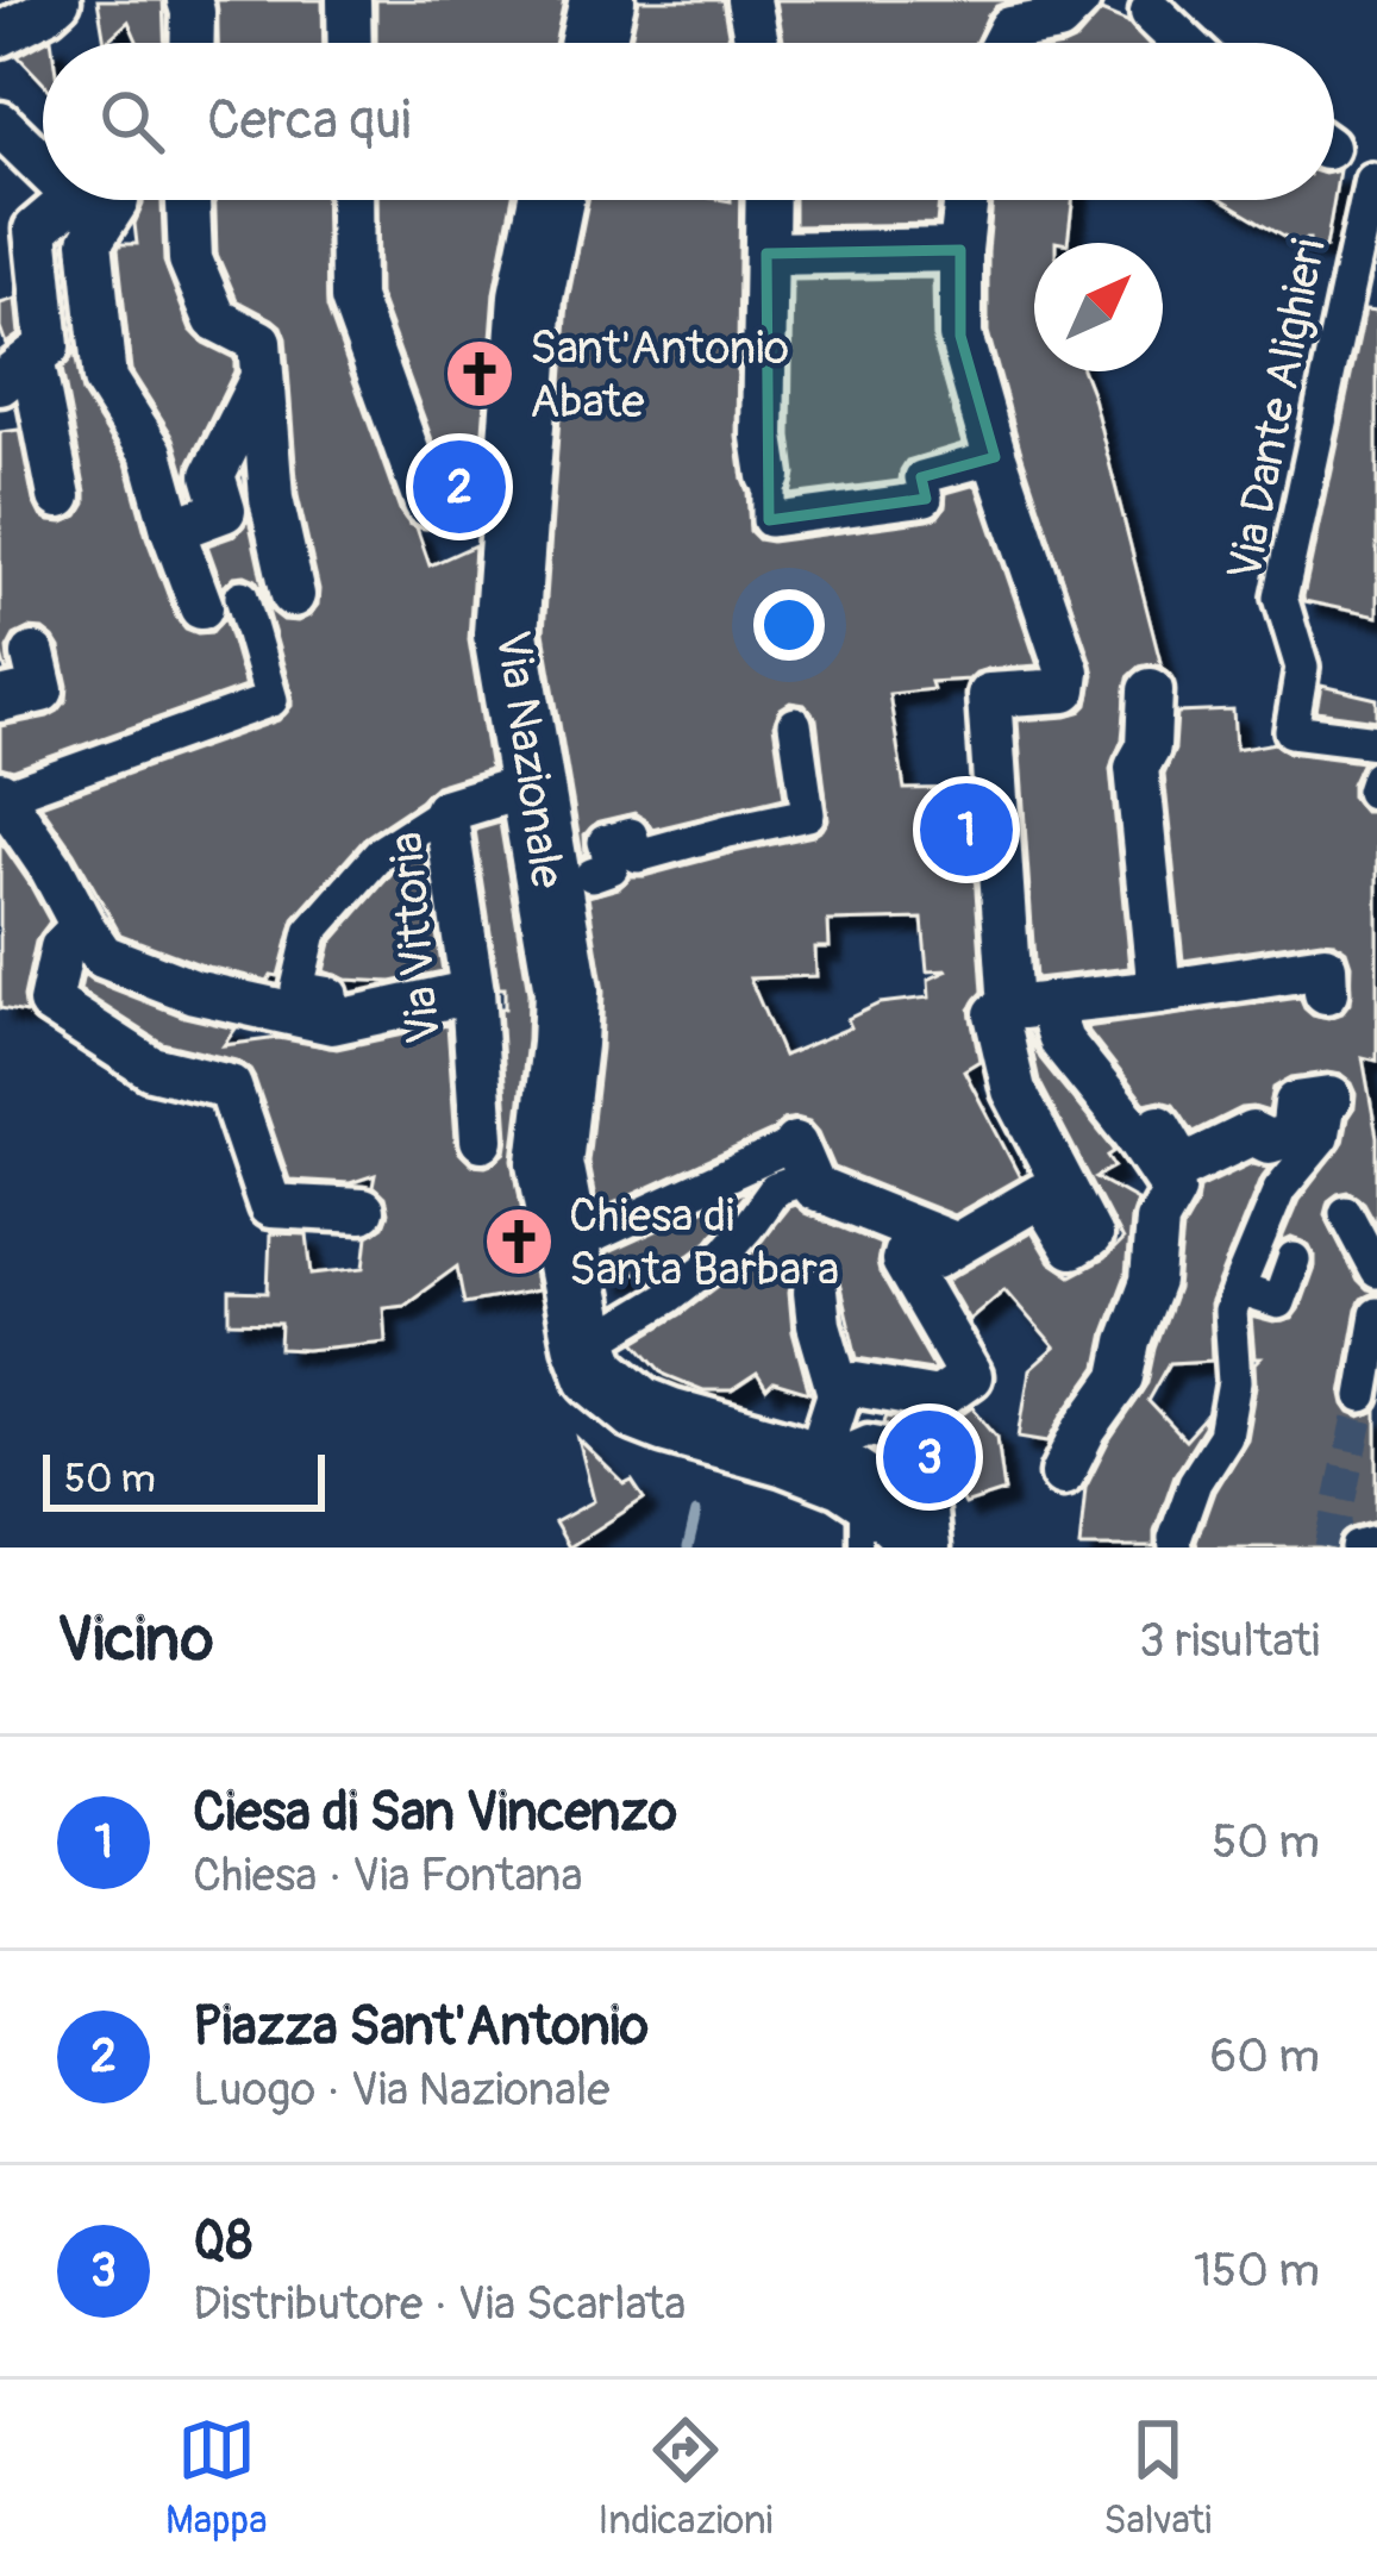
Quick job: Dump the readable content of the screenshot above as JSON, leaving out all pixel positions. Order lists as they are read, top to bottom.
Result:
{
  "streets": {
    "main road": ["Via Nazionale"],
    "street": ["Via Dante Alighieri", "Via Vittoria"]
  },
  "crossings": [
    ["Via Nazionale", "Via Vittoria"]
  ],
  "places": {
    "church": ["Sant'Antonio Abate", "Chiesa di Santa Barbara"]
  },
  "scale_bar": "50 m",
  "north": "top right",
  "page": {
    "search": "Cerca qui",
    "pins": ["2", "1", "3"],
    "scale": "50 m",
    "heading": ["Vicino", "3 risultati"],
    "list": [
      {
        "mark": "1",
        "name": "Ciesa di San Vincenzo",
        "note": "Chiesa · Via Fontana",
        "value": "50 m"
      },
      {
        "mark": "2",
        "name": "Piazza Sant'Antonio",
        "note": "Luogo · Via Nazionale",
        "value": "60 m"
      },
      {
        "mark": "3",
        "name": "Q8",
        "note": "Distributore · Via Scarlata",
        "value": "150 m"
      }
    ],
    "nav": ["Mappa", "Indicazioni", "Salvati"]
  }
}
